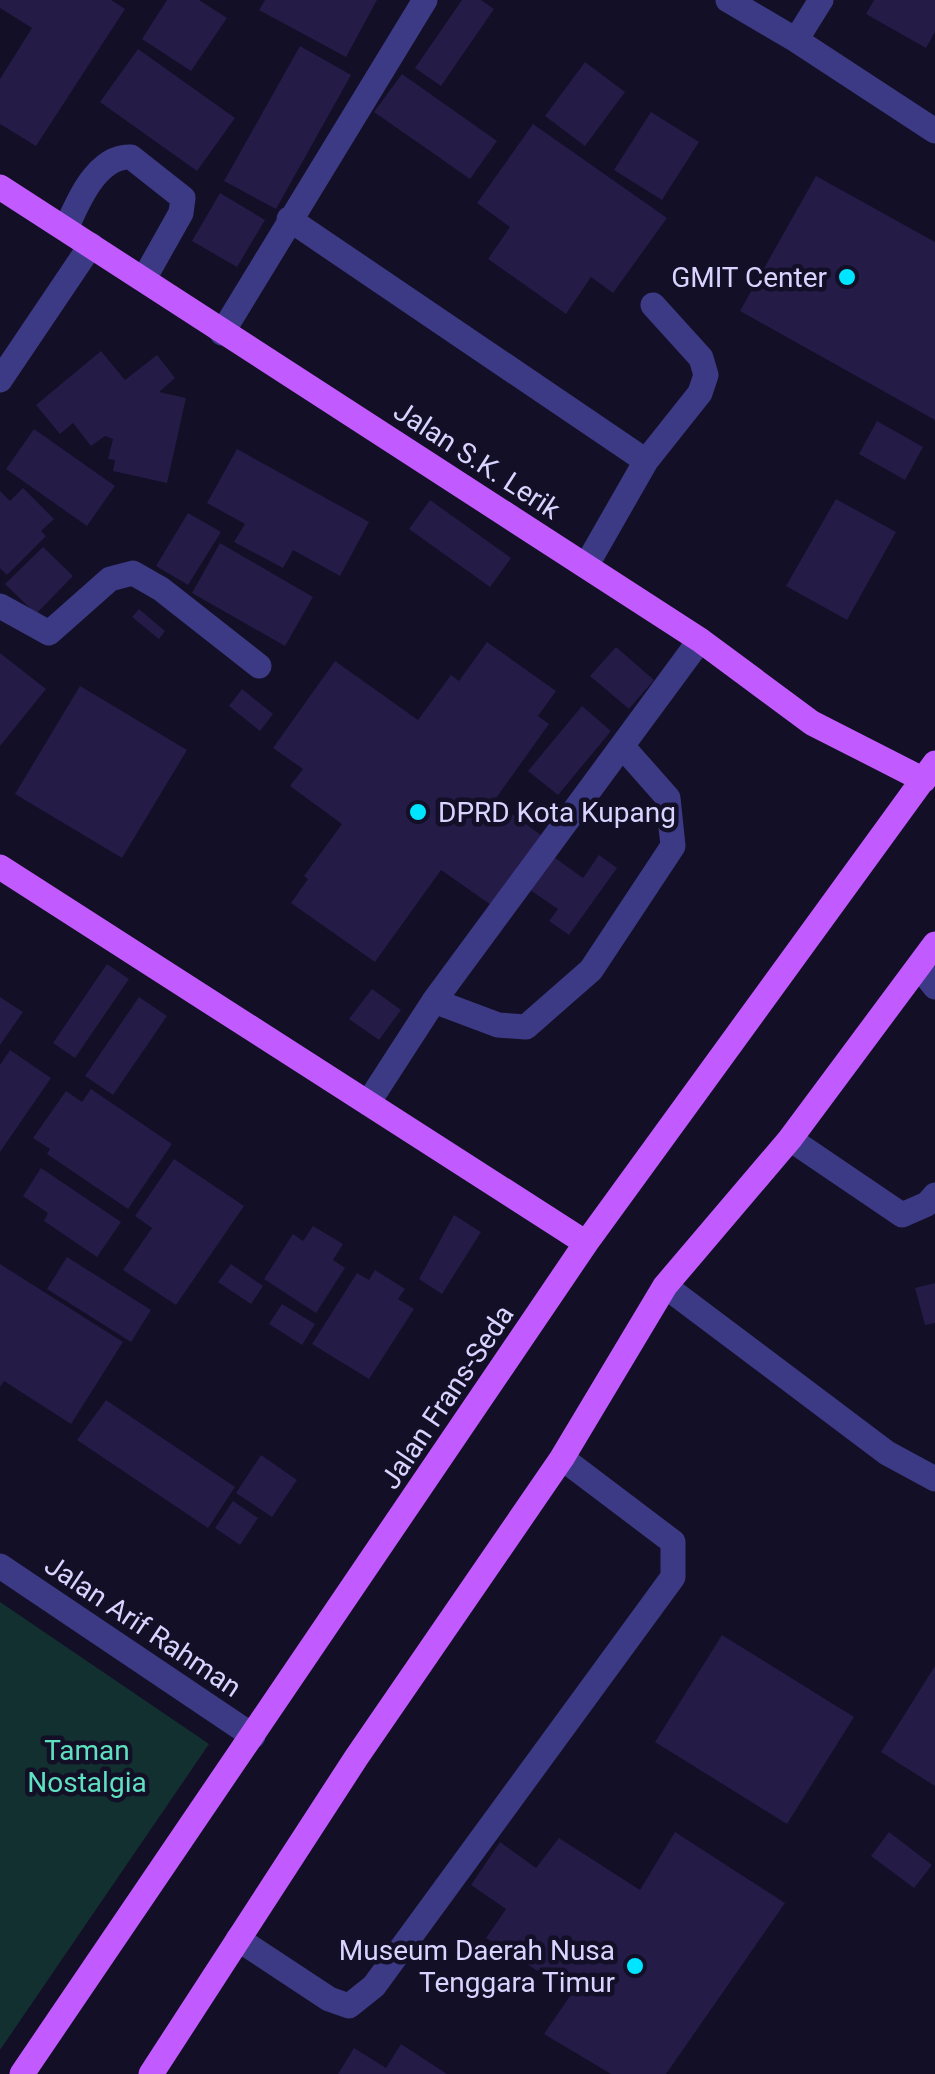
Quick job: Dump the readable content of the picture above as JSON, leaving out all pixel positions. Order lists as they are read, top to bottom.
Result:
{
  "streets": {
    "main road": ["Jalan S.K. Lerik", "Jalan Frans-Seda"],
    "street": ["Jalan Arif Rahman"]
  },
  "crossings": [
    ["Jalan S.K. Lerik", "Jalan Frans-Seda"],
    ["Jalan Frans-Seda", "Jalan Arif Rahman"]
  ],
  "parks": ["Taman Nostalgia"],
  "places": ["GMIT Center", "DPRD Kota Kupang", "Museum Daerah Nusa Tenggara Timur"]
}
